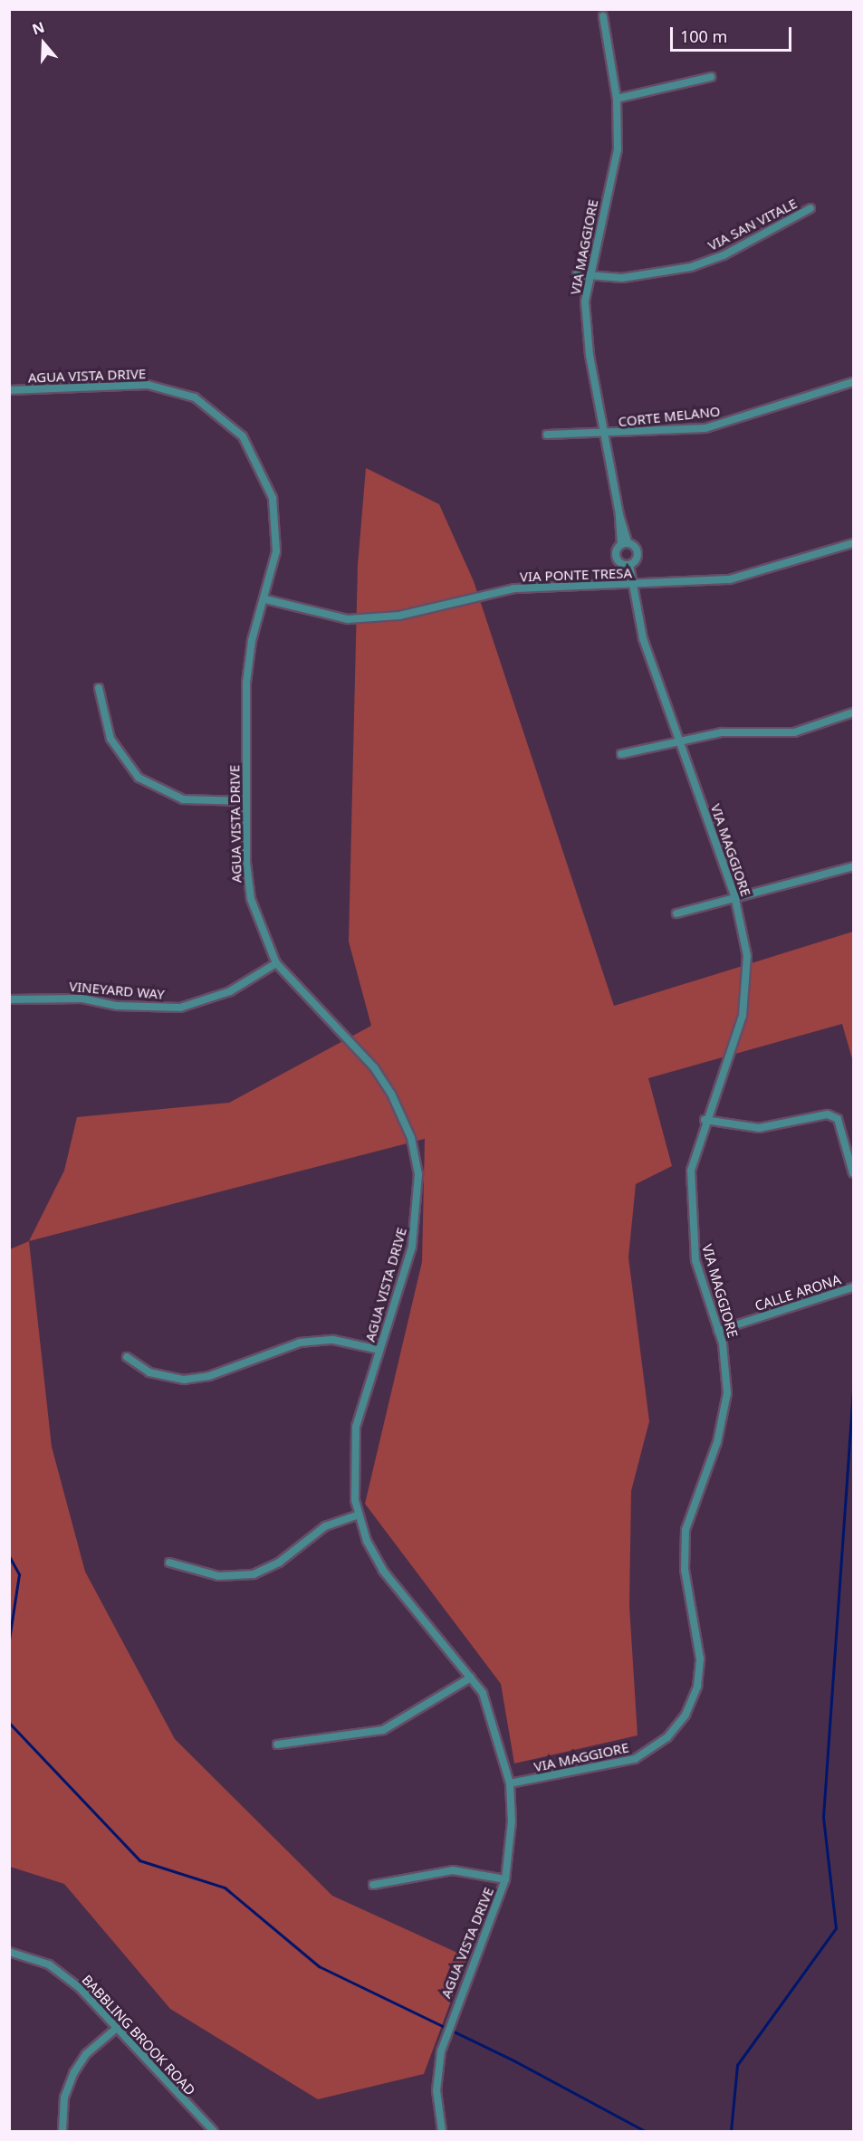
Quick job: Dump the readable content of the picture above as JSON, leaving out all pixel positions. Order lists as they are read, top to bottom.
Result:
{
  "streets": {
    "street": [
      "VIA SAN VITALE",
      "VIA MAGGIORE",
      "AGUA VISTA DRIVE",
      "CORTE MELANO",
      "VIA PONTE TRESA",
      "VINEYARD WAY",
      "CALLE ARONA",
      "BABBLING BROOK ROAD"
    ]
  },
  "crossings": [
    ["VIA SAN VITALE", "VIA MAGGIORE"],
    ["VIA MAGGIORE", "AGUA VISTA DRIVE"],
    ["VIA MAGGIORE", "CORTE MELANO"],
    ["VIA MAGGIORE", "VIA PONTE TRESA"],
    ["VIA MAGGIORE", "CALLE ARONA"],
    ["AGUA VISTA DRIVE", "VIA PONTE TRESA"],
    ["AGUA VISTA DRIVE", "VINEYARD WAY"]
  ],
  "scale_bar": "100 m",
  "north": "top"
}
